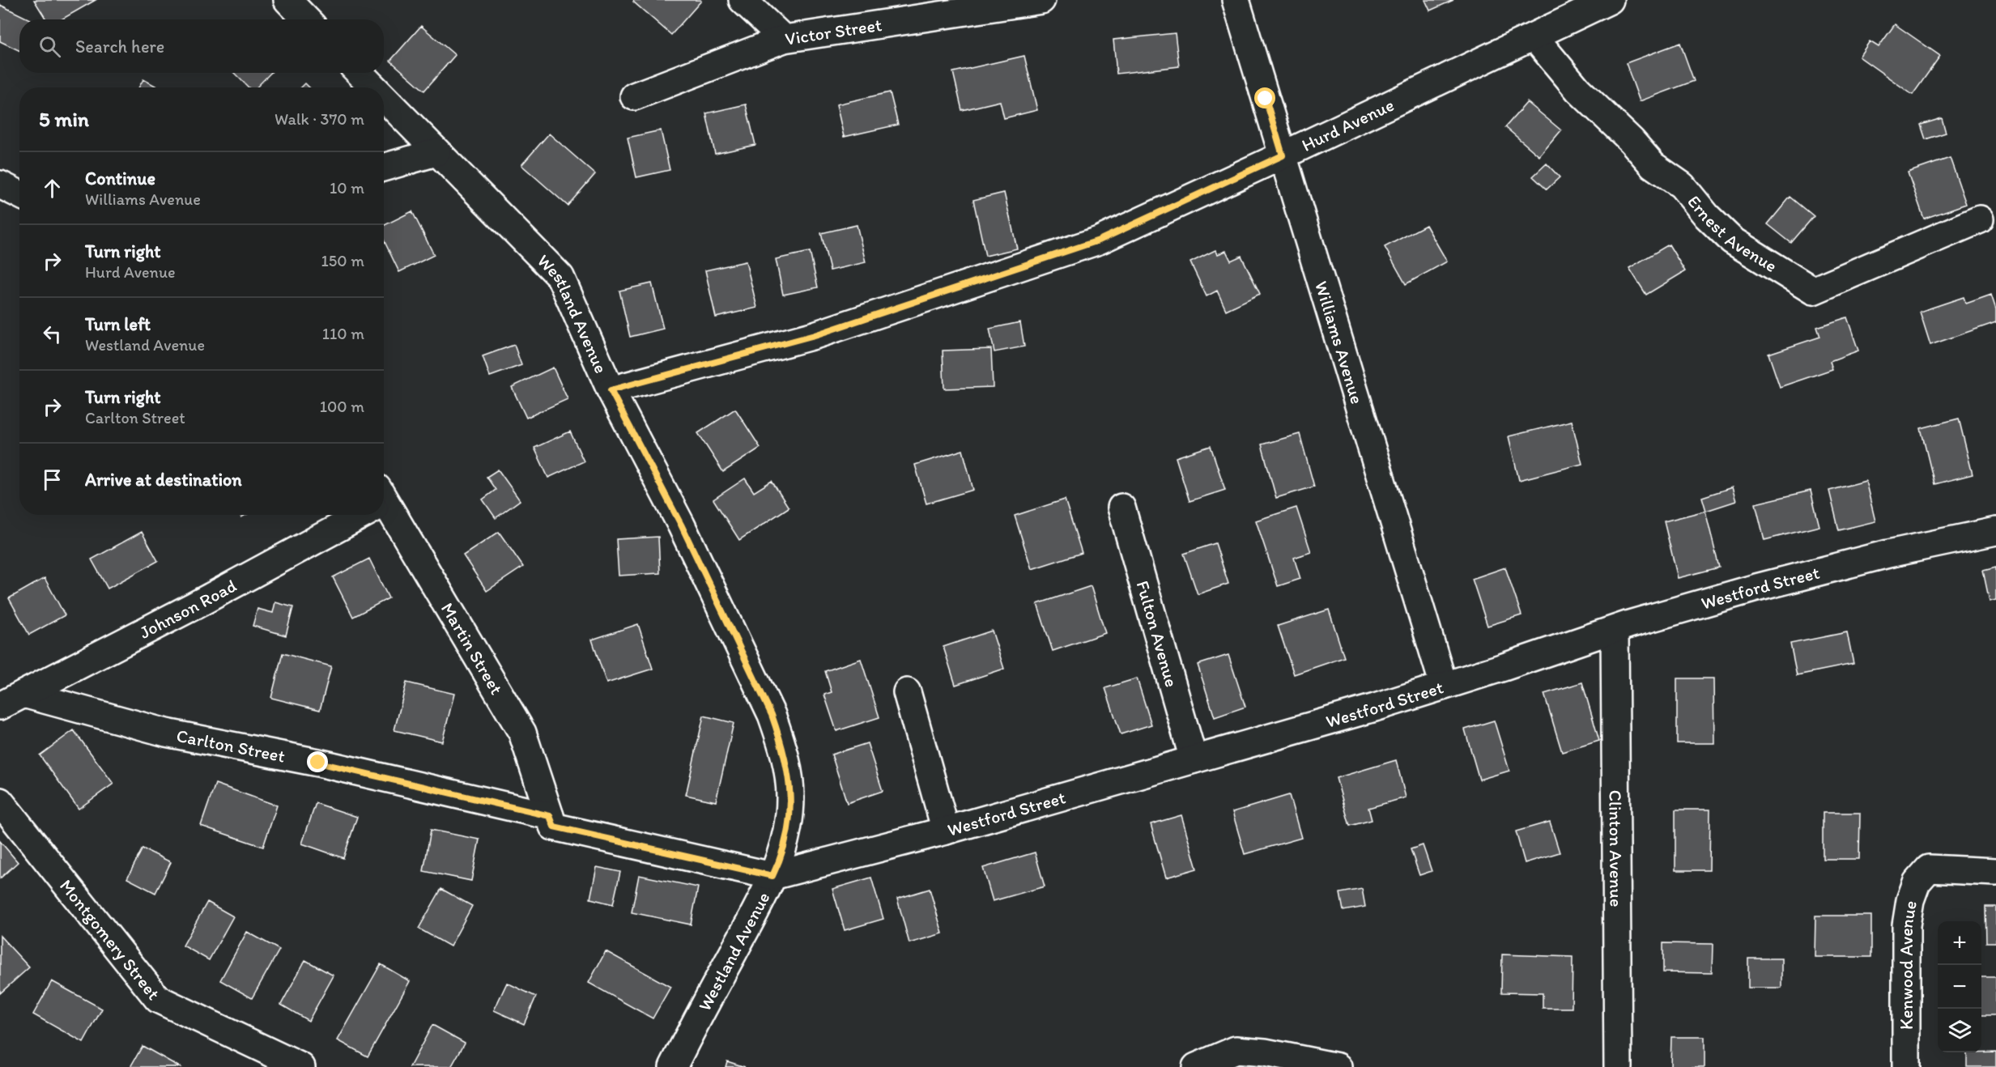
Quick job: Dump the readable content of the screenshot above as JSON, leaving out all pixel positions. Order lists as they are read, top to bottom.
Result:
{
  "streets": {
    "street": [
      "Victor Street",
      "Hurd Avenue",
      "Ernest Avenue",
      "Westland Avenue",
      "Williams Avenue",
      "Westford Street",
      "Johnson Road",
      "Fulton Avenue",
      "Martin Street",
      "Carlton Street",
      "Clinton Avenue",
      "Montgomery Street",
      "Kenwood Avenue"
    ]
  },
  "crossings": [
    ["Hurd Avenue", "Ernest Avenue"],
    ["Hurd Avenue", "Westland Avenue"],
    ["Hurd Avenue", "Williams Avenue"],
    ["Westland Avenue", "Westford Street"],
    ["Westland Avenue", "Carlton Street"],
    ["Williams Avenue", "Westford Street"],
    ["Westford Street", "Fulton Avenue"],
    ["Westford Street", "Carlton Street"],
    ["Westford Street", "Clinton Avenue"],
    ["Johnson Road", "Carlton Street"],
    ["Martin Street", "Carlton Street"]
  ],
  "page": {
    "search": "Search here",
    "heading": ["5 min", "Walk · 370 m"],
    "list": [
      ["Continue", "Williams Avenue", "10 m"],
      ["Turn right", "Hurd Avenue", "150 m"],
      ["Turn left", "Westland Avenue", "110 m"],
      ["Turn right", "Carlton Street", "100 m"],
      "Arrive at destination"
    ],
    "map_buttons": ["+", "−"]
  }
}
